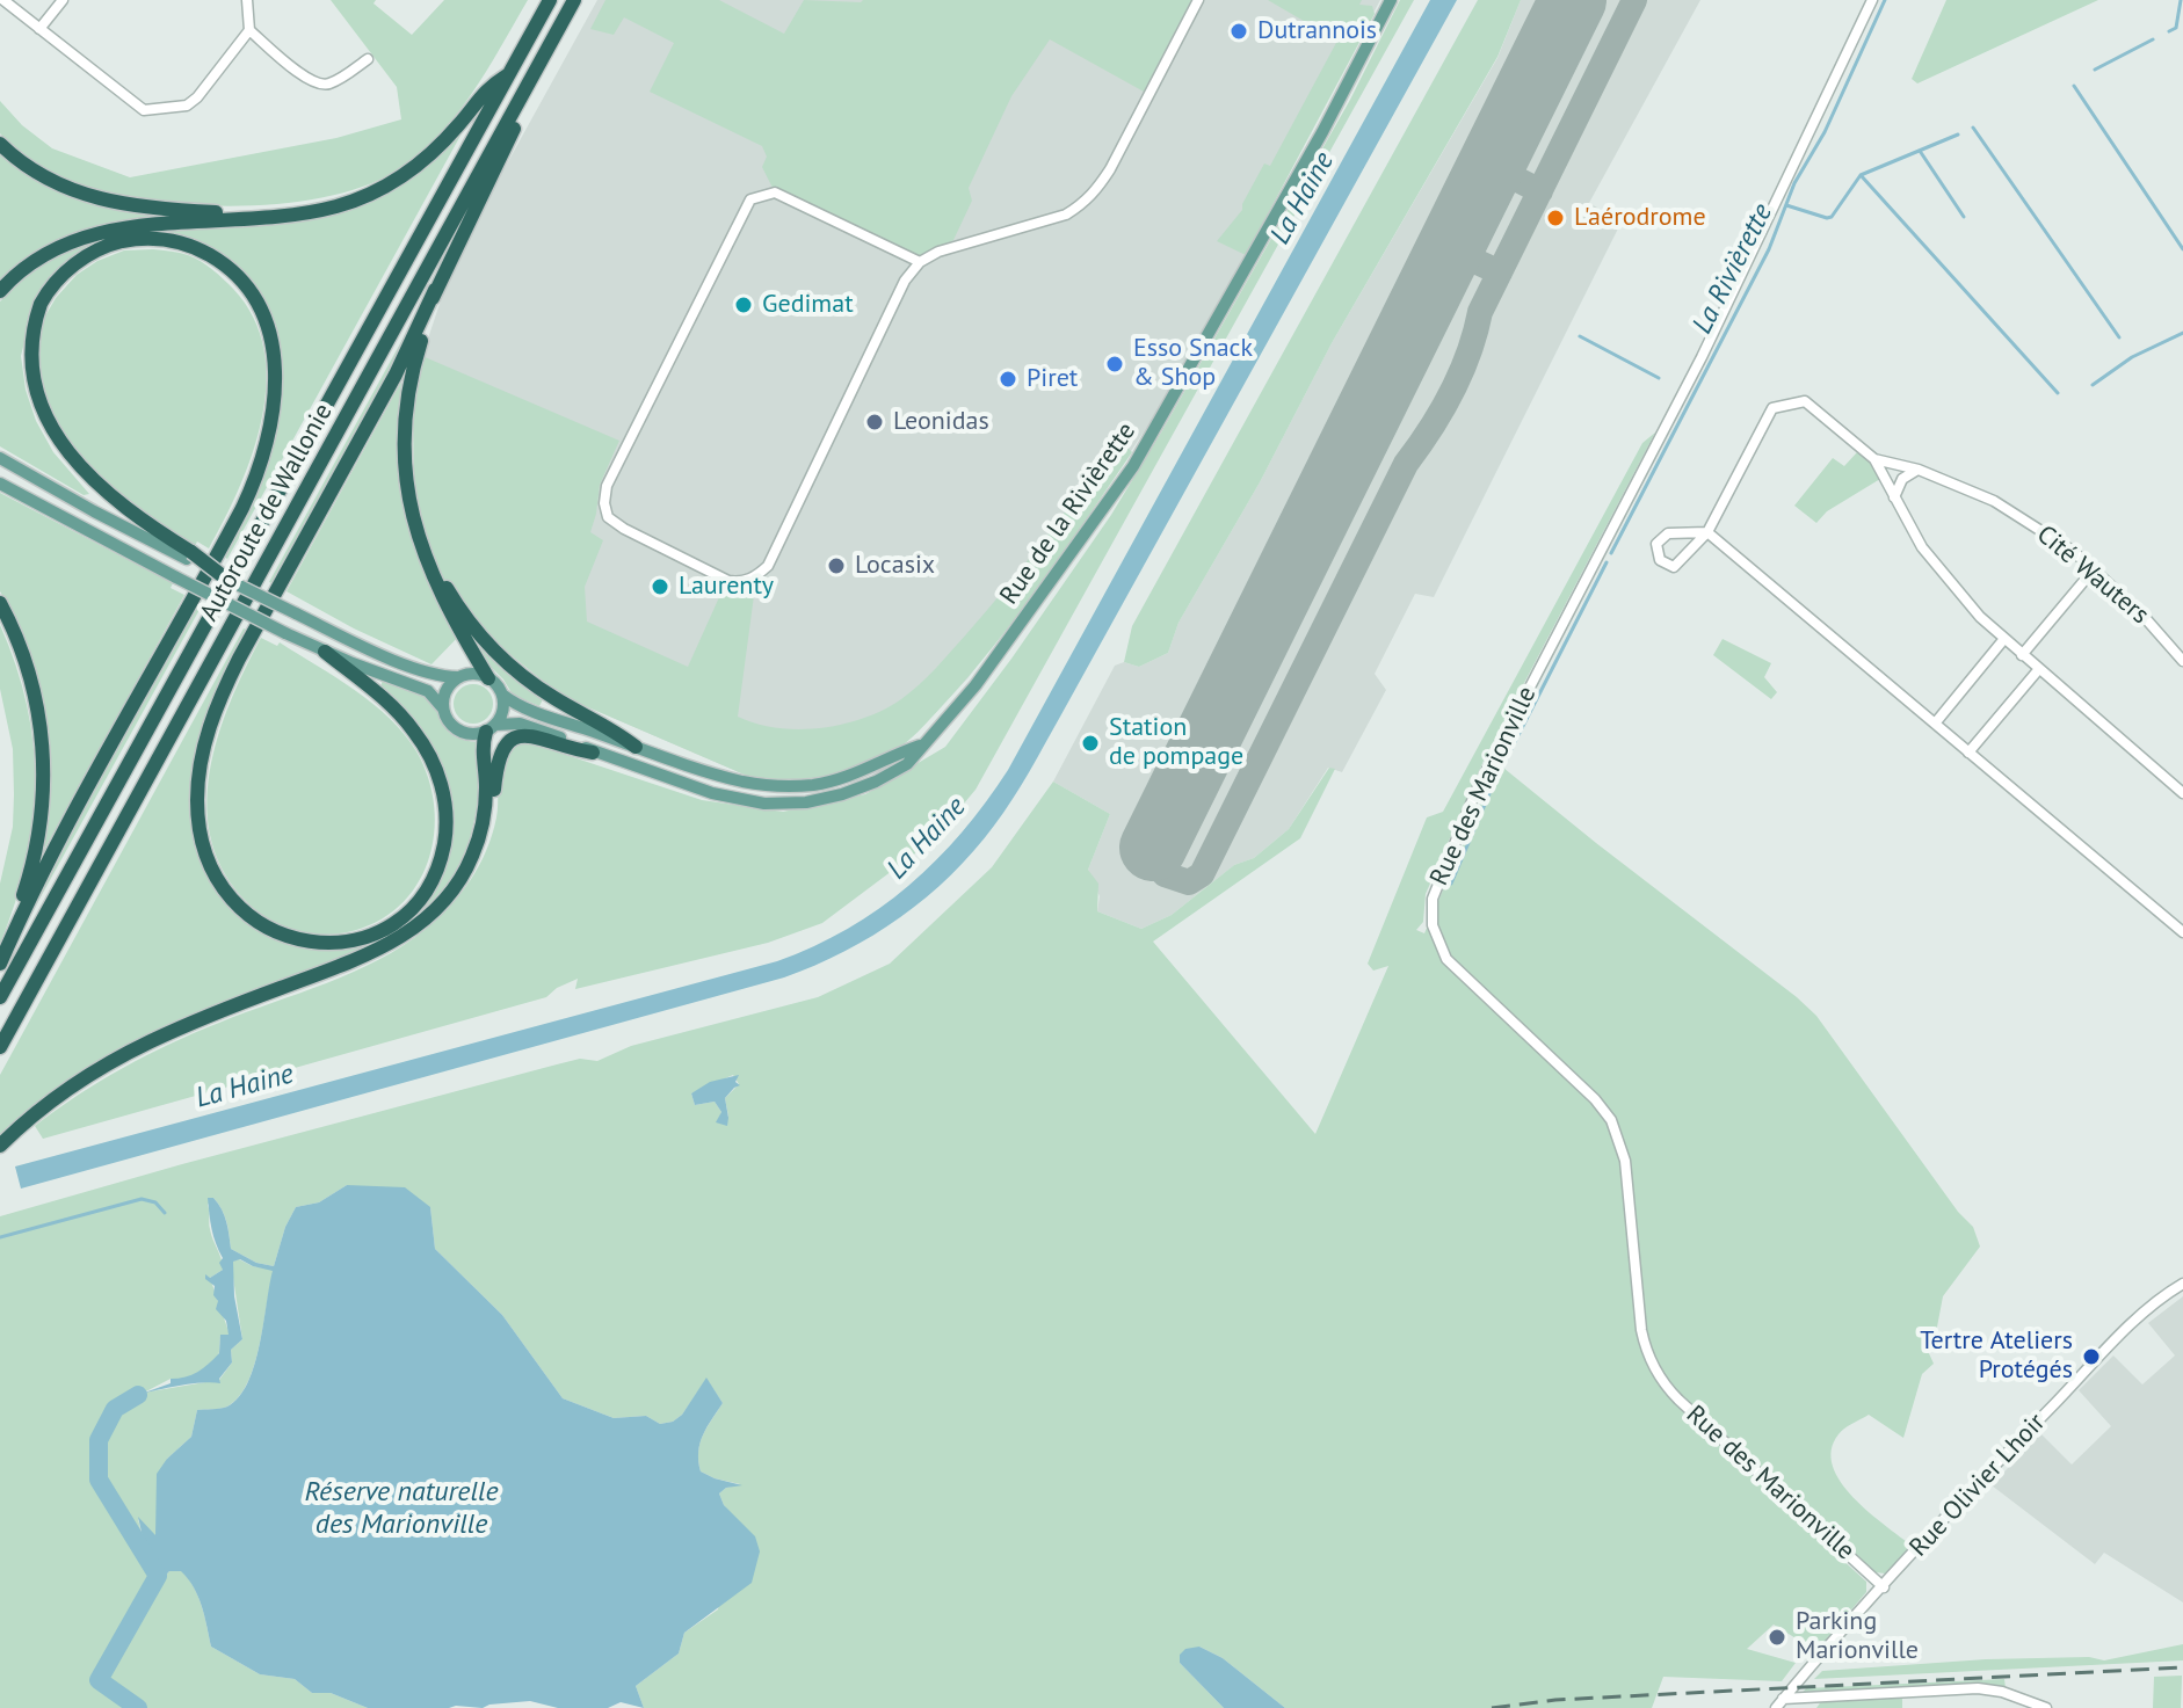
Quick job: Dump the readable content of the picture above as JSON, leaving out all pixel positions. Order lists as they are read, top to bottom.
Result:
{
  "streets": {
    "highway": ["Autoroute de Wallonie"],
    "main road": ["Rue de la Rivièrette"],
    "street": ["Cité Wauters", "Rue des Marionville", "Rue Olivier Lhoir"]
  },
  "crossings": [
    ["Rue des Marionville", "Rue Olivier Lhoir"]
  ],
  "water": ["La Haine", "La Rivièrette", "Réserve naturelle des Marionville"],
  "places": [
    "Dutrannois",
    "L'aérodrome",
    "Gedimat",
    "Esso Snack & Shop",
    "Piret",
    "Leonidas",
    "Locasix",
    "Laurenty",
    "Station de pompage",
    "Tertre Ateliers Protégés",
    "Parking Marionville"
  ]
}
